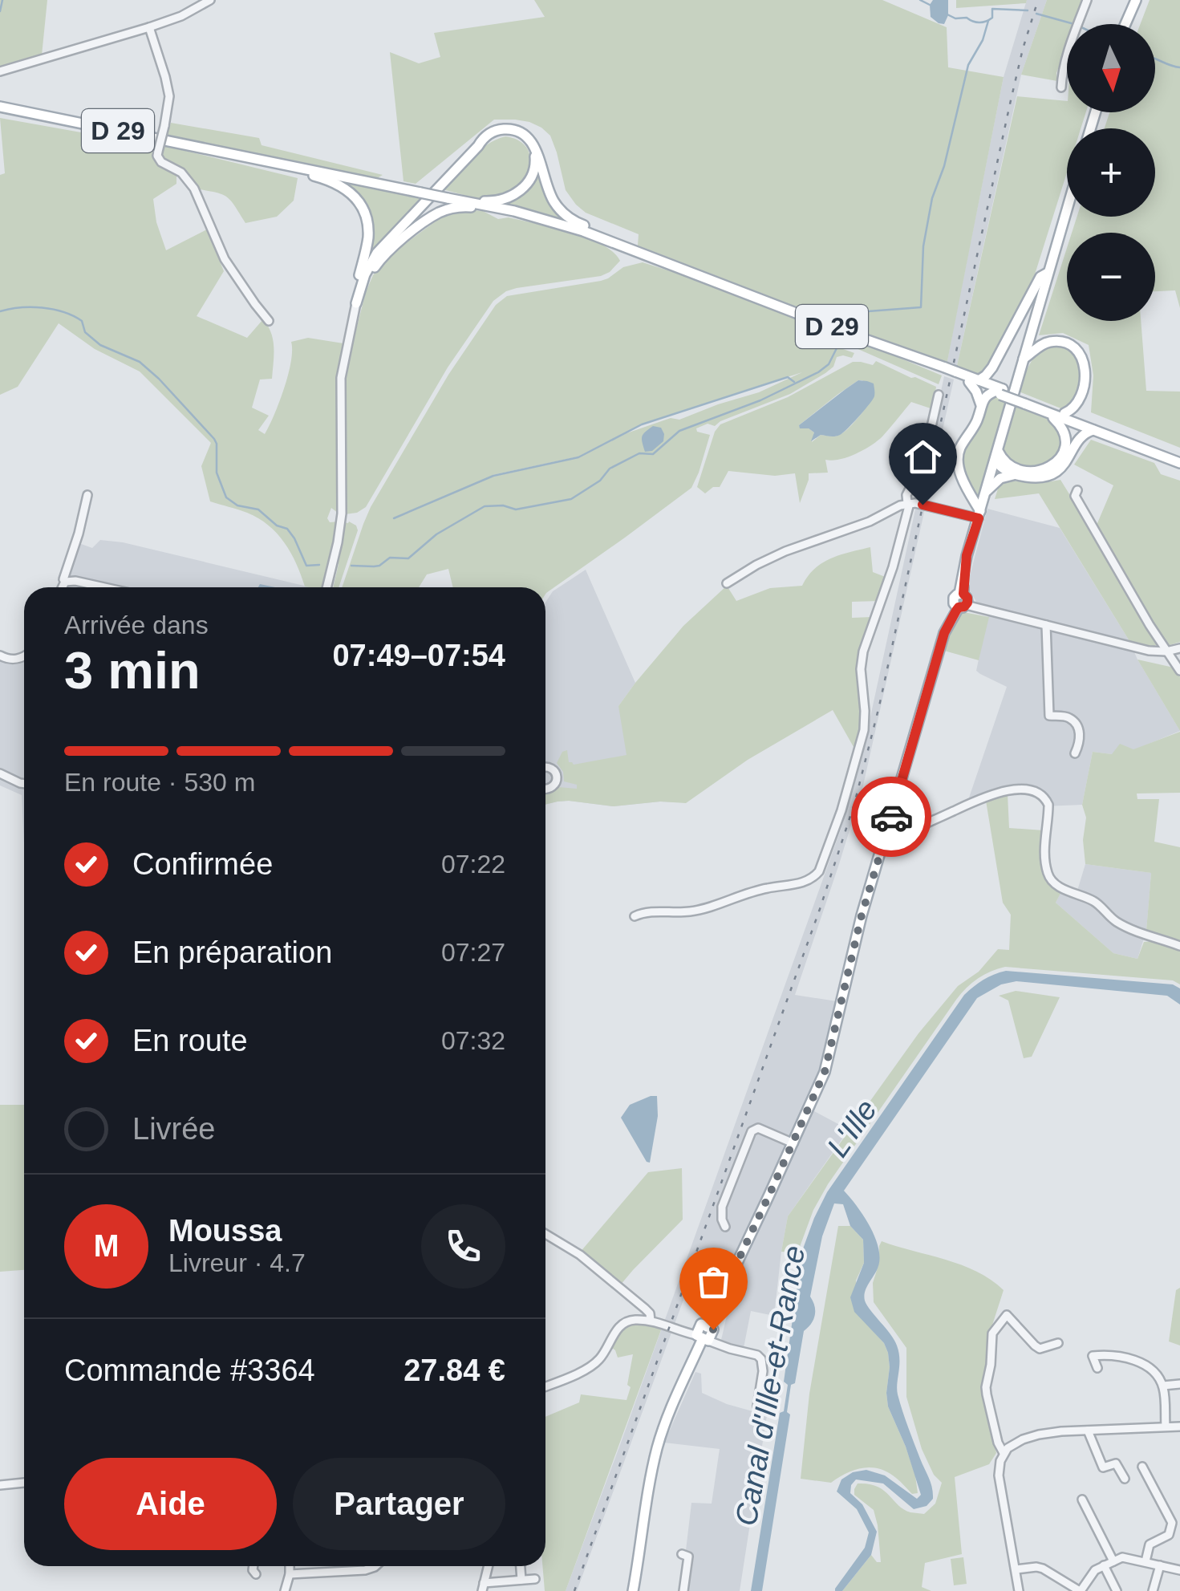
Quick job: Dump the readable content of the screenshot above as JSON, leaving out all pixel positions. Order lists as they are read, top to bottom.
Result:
{
  "streets": {
    "main road": ["D 29"]
  },
  "water": ["L'Ille", "Canal d'Ille-et-Rance"],
  "north": "bottom",
  "page": {
    "map_buttons": ["+", "−"],
    "heading": ["3 min", "Arrivée dans", "07:49–07:54"],
    "panel": [
      "Moussa",
      "Livreur · 4.7",
      "Commande #3364",
      "27.84 €"
    ],
    "bar": "En route · 530 m",
    "list": [
      ["Confirmée", "07:22"],
      ["En préparation", "07:27"],
      ["En route", "07:32"],
      "Livrée"
    ],
    "round": "M",
    "buttons": ["Aide", "Partager"]
  }
}
